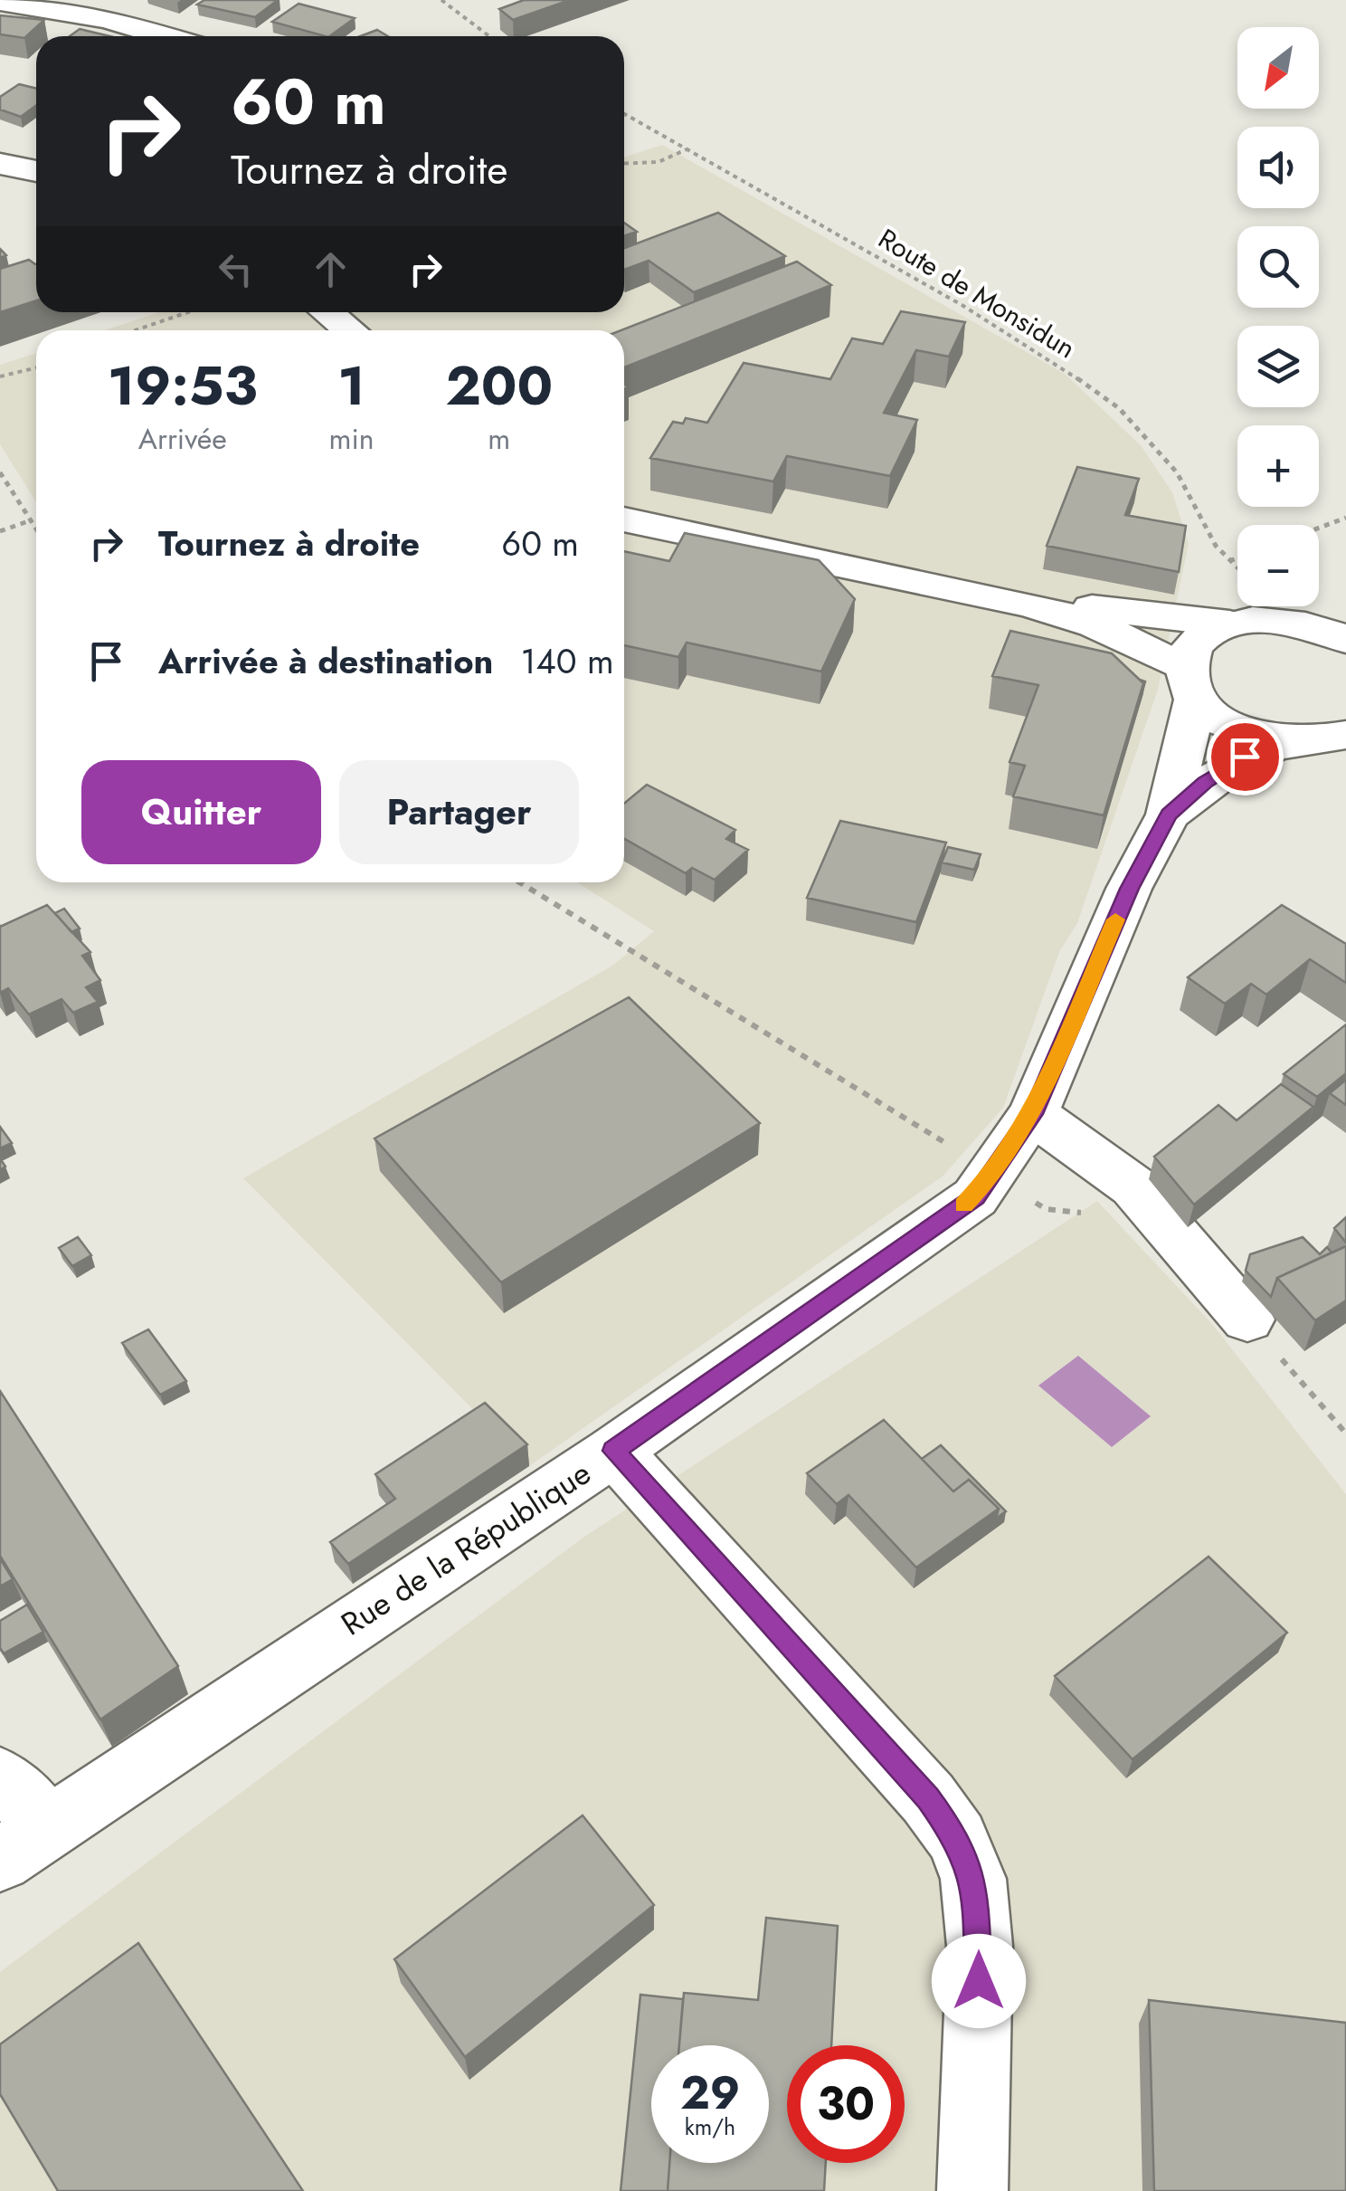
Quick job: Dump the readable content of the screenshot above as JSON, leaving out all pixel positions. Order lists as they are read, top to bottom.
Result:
{
  "streets": {
    "street": ["Rue de la République"],
    "path": ["Route de Monsidun"]
  },
  "north": "bottom left",
  "page": {
    "map_buttons": ["+", "−"],
    "turn": ["60 m", "Tournez à droite"],
    "eta": [
      "19:53",
      "Arrivée",
      "1",
      "min",
      "200",
      "m"
    ],
    "list": [
      {
        "name": "Tournez à droite",
        "value": "60 m"
      },
      {
        "name": "Arrivée à destination",
        "value": "140 m"
      }
    ],
    "buttons": ["Quitter", "Partager"],
    "speed": "29 km/h",
    "limit": "30"
  }
}
